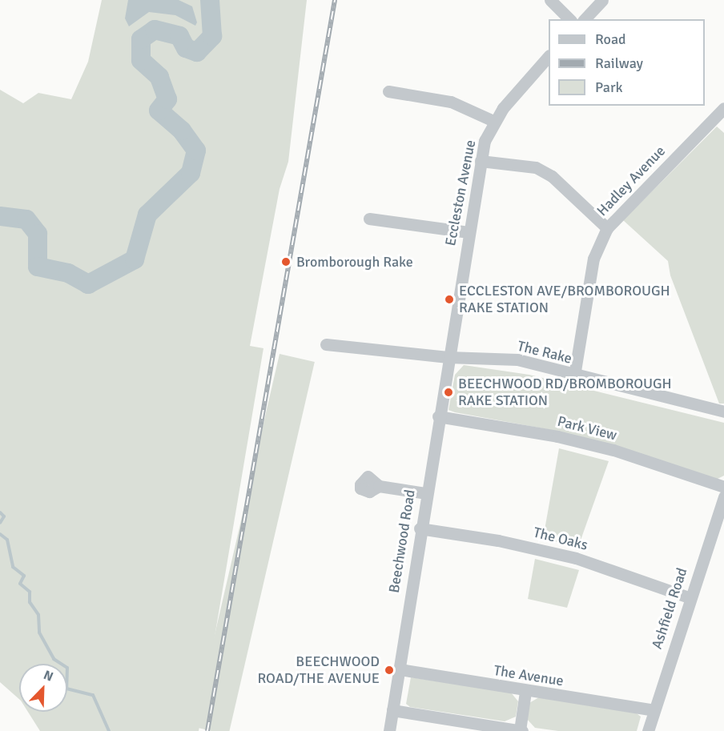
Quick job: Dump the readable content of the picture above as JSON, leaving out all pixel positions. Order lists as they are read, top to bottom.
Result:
{
  "streets": {
    "street": [
      "Hadley Avenue",
      "Eccleston Avenue",
      "The Rake",
      "Park View",
      "The Oaks",
      "Beechwood Road",
      "Ashfield Road",
      "The Avenue"
    ]
  },
  "crossings": [
    ["Hadley Avenue", "The Rake"],
    ["Eccleston Avenue", "The Rake"],
    ["Eccleston Avenue", "Beechwood Road"],
    ["The Rake", "Beechwood Road"],
    ["Park View", "Beechwood Road"],
    ["The Oaks", "Beechwood Road"],
    ["The Oaks", "Ashfield Road"],
    ["Beechwood Road", "The Avenue"],
    ["Ashfield Road", "The Avenue"]
  ],
  "places": [
    "Bromborough Rake",
    "ECCLESTON AVE/BROMBOROUGH RAKE STATION",
    "BEECHWOOD RD/BROMBOROUGH RAKE STATION",
    "BEECHWOOD ROAD/THE AVENUE"
  ],
  "legend": ["Road", "Railway", "Park"],
  "north": "top right"
}
